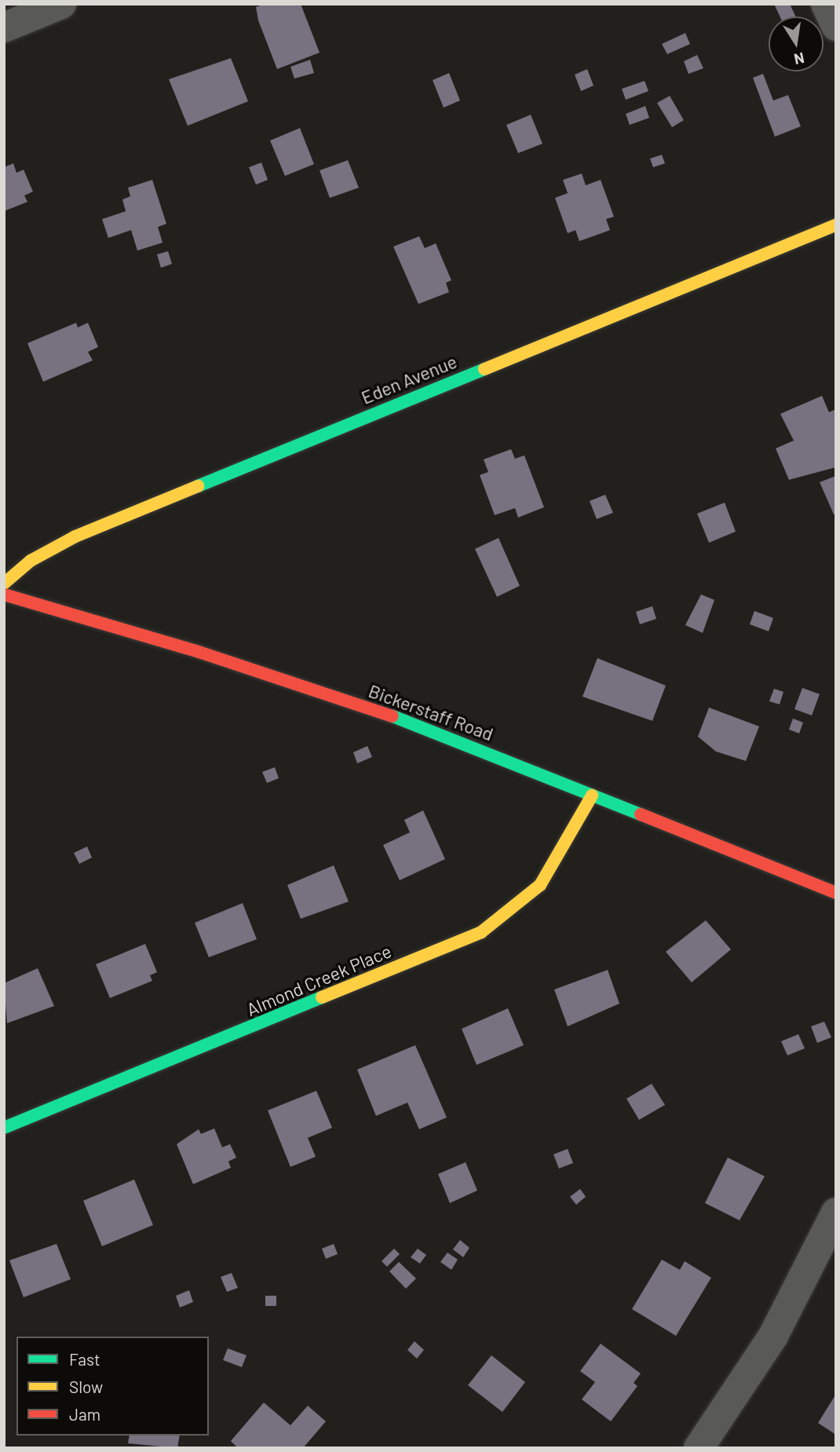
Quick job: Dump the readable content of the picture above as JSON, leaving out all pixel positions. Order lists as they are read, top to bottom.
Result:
{
  "streets": {
    "street": ["Eden Avenue", "Bickerstaff Road", "Almond Creek Place"]
  },
  "crossings": [
    ["Bickerstaff Road", "Almond Creek Place"]
  ],
  "legend": ["Fast", "Slow", "Jam"],
  "north": "bottom"
}
